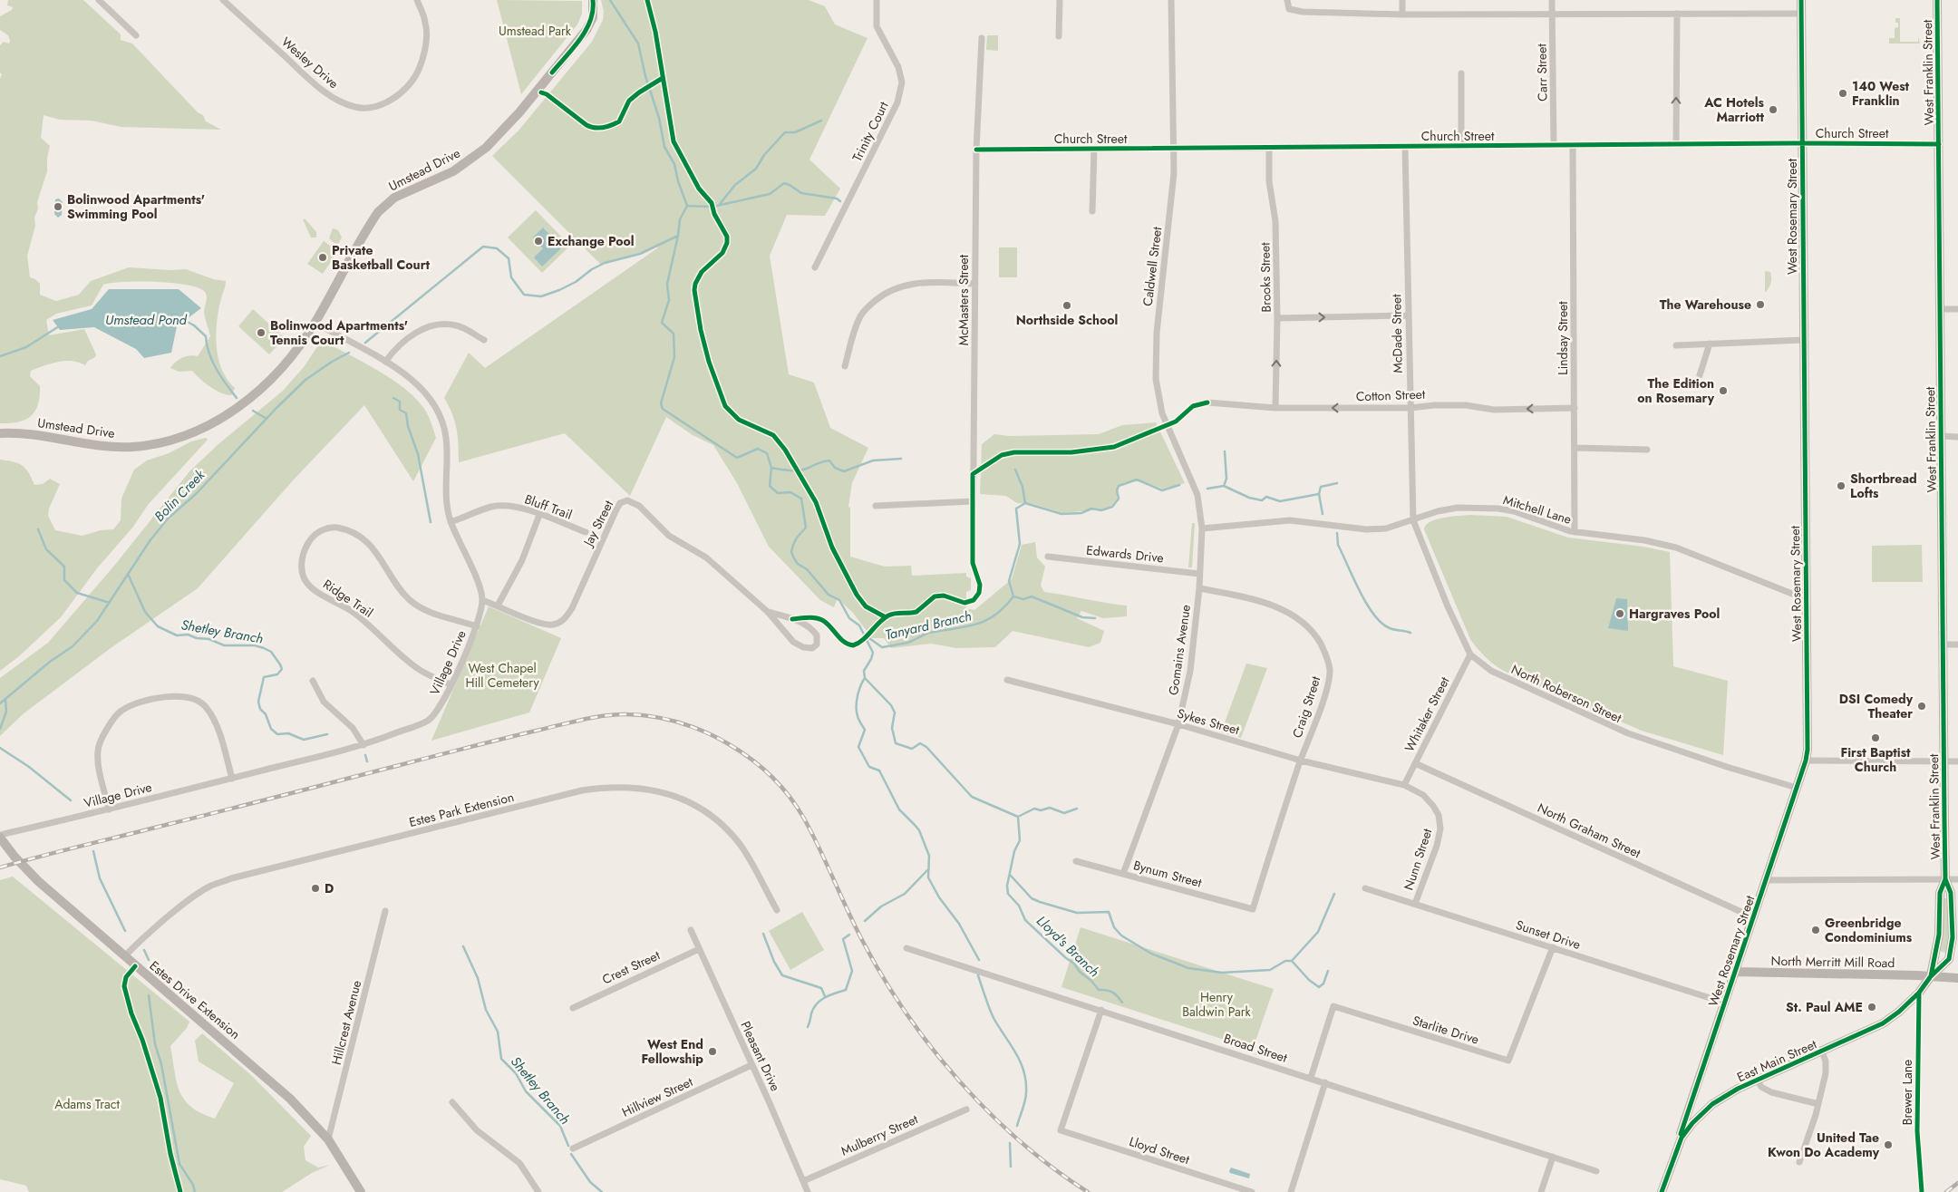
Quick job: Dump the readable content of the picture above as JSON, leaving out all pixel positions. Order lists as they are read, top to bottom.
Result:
{
  "streets": {
    "street": [
      "Wesley Drive",
      "Carr Street",
      "West Franklin Street",
      "Trinity Court",
      "Church Street",
      "Umstead Drive",
      "West Rosemary Street",
      "Caldwell Street",
      "Brooks Street",
      "McMasters Street",
      "McDade Street",
      "Lindsay Street",
      "Cotton Street",
      "Bluff Trail",
      "Mitchell Lane",
      "Jay Street",
      "Edwards Drive",
      "Ridge Trail",
      "Gomains Avenue",
      "Village Drive",
      "North Roberson Street",
      "Craig Street",
      "Whitaker Street",
      "Sykes Street",
      "Estes Park Extension",
      "North Graham Street",
      "Nunn Street",
      "Bynum Street",
      "Sunset Drive",
      "North Merritt Mill Road",
      "Crest Street",
      "Estes Drive Extension",
      "Hillcrest Avenue",
      "Starlite Drive",
      "Broad Street",
      "Pleasant Drive",
      "East Main Street",
      "Brewer Lane",
      "Hillview Street",
      "Mulberry Street",
      "Lloyd Street"
    ]
  },
  "crossings": [
    ["Carr Street", "Church Street"],
    ["West Franklin Street", "Church Street"],
    ["West Franklin Street", "North Merritt Mill Road"],
    ["West Franklin Street", "East Main Street"],
    ["Church Street", "West Rosemary Street"],
    ["Church Street", "Caldwell Street"],
    ["Church Street", "Brooks Street"],
    ["Church Street", "McMasters Street"],
    ["Church Street", "McDade Street"],
    ["Church Street", "Lindsay Street"],
    ["Umstead Drive", "Village Drive"],
    ["West Rosemary Street", "Mitchell Lane"],
    ["West Rosemary Street", "North Roberson Street"],
    ["West Rosemary Street", "North Graham Street"],
    ["West Rosemary Street", "Sunset Drive"],
    ["West Rosemary Street", "North Merritt Mill Road"],
    ["West Rosemary Street", "East Main Street"],
    ["Caldwell Street", "Mitchell Lane"],
    ["Caldwell Street", "Gomains Avenue"],
    ["Brooks Street", "Cotton Street"],
    ["McDade Street", "Cotton Street"],
    ["McDade Street", "Mitchell Lane"],
    ["McDade Street", "North Roberson Street"],
    ["Lindsay Street", "Cotton Street"],
    ["Lindsay Street", "Mitchell Lane"],
    ["Bluff Trail", "Village Drive"],
    ["Mitchell Lane", "Gomains Avenue"],
    ["Mitchell Lane", "North Roberson Street"],
    ["Jay Street", "Village Drive"],
    ["Edwards Drive", "Gomains Avenue"],
    ["Ridge Trail", "Village Drive"],
    ["Gomains Avenue", "Craig Street"],
    ["Gomains Avenue", "Sykes Street"],
    ["Gomains Avenue", "Bynum Street"],
    ["Village Drive", "Estes Drive Extension"],
    ["North Roberson Street", "Whitaker Street"],
    ["Craig Street", "Sykes Street"],
    ["Craig Street", "Bynum Street"],
    ["Whitaker Street", "Sykes Street"],
    ["Whitaker Street", "North Graham Street"],
    ["Whitaker Street", "Nunn Street"],
    ["Sykes Street", "Nunn Street"],
    ["Estes Park Extension", "Estes Drive Extension"],
    ["Nunn Street", "Sunset Drive"],
    ["Sunset Drive", "Starlite Drive"],
    ["North Merritt Mill Road", "East Main Street"],
    ["Crest Street", "Pleasant Drive"],
    ["Estes Drive Extension", "Hillcrest Avenue"],
    ["Starlite Drive", "Broad Street"],
    ["Broad Street", "Lloyd Street"],
    ["Pleasant Drive", "Hillview Street"],
    ["Pleasant Drive", "Mulberry Street"],
    ["East Main Street", "Brewer Lane"]
  ],
  "one_way": ["Cotton Street"],
  "water": [
    "Umstead Pond",
    "Bolin Creek",
    "Tanyard Branch",
    "Shetley Branch",
    "Lloyd's Branch"
  ],
  "parks": [
    "Umstead Park",
    "West Chapel Hill Cemetery",
    "Henry Baldwin Park",
    "Adams Tract"
  ],
  "places": [
    "140 West Franklin",
    "AC Hotels Marriott",
    "Bolinwood Apartments' Swimming Pool",
    "Exchange Pool",
    "Private Basketball Court",
    "The Warehouse",
    "Northside School",
    "Bolinwood Apartments' Tennis Court",
    "The Edition on Rosemary",
    "Shortbread Lofts",
    "Hargraves Pool",
    "DSI Comedy Theater",
    "First Baptist Church",
    "D",
    "Greenbridge Condominiums",
    "St. Paul AME",
    "West End Fellowship",
    "United Tae Kwon Do Academy"
  ]
}
